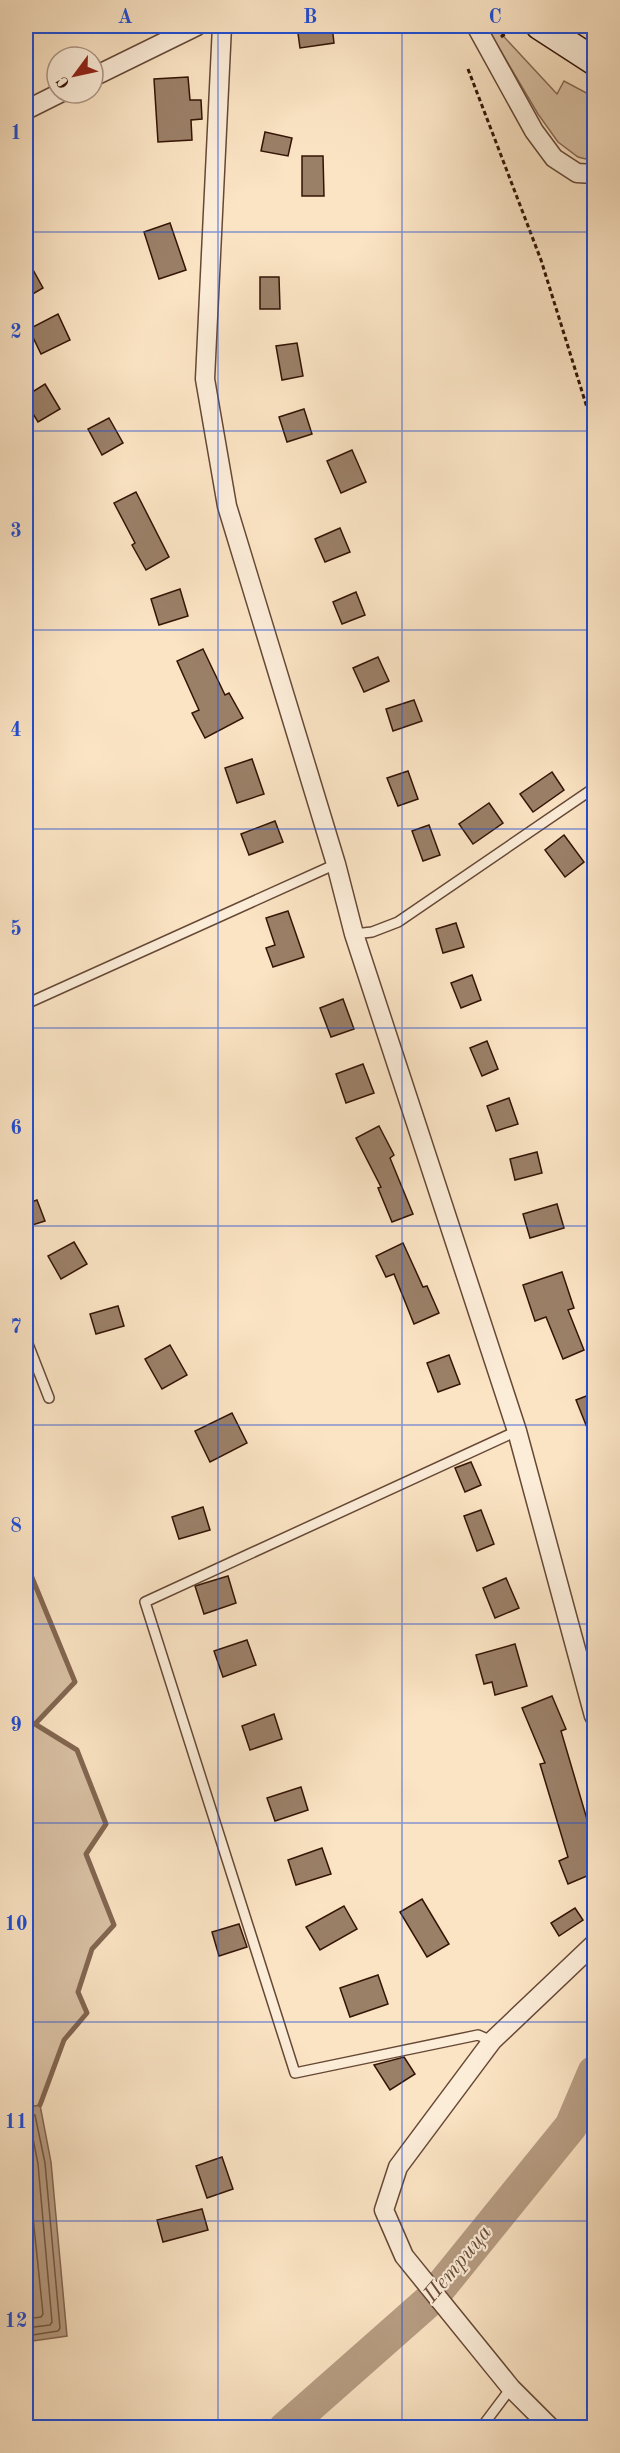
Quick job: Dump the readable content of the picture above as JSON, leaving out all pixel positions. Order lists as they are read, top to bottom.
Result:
{
  "water": ["Петрица"],
  "north": "bottom left",
  "grid": {
    "columns": ["A", "B", "C"],
    "rows": [
      "1",
      "2",
      "3",
      "4",
      "5",
      "6",
      "7",
      "8",
      "9",
      "10",
      "11",
      "12"
    ]
  }
}
